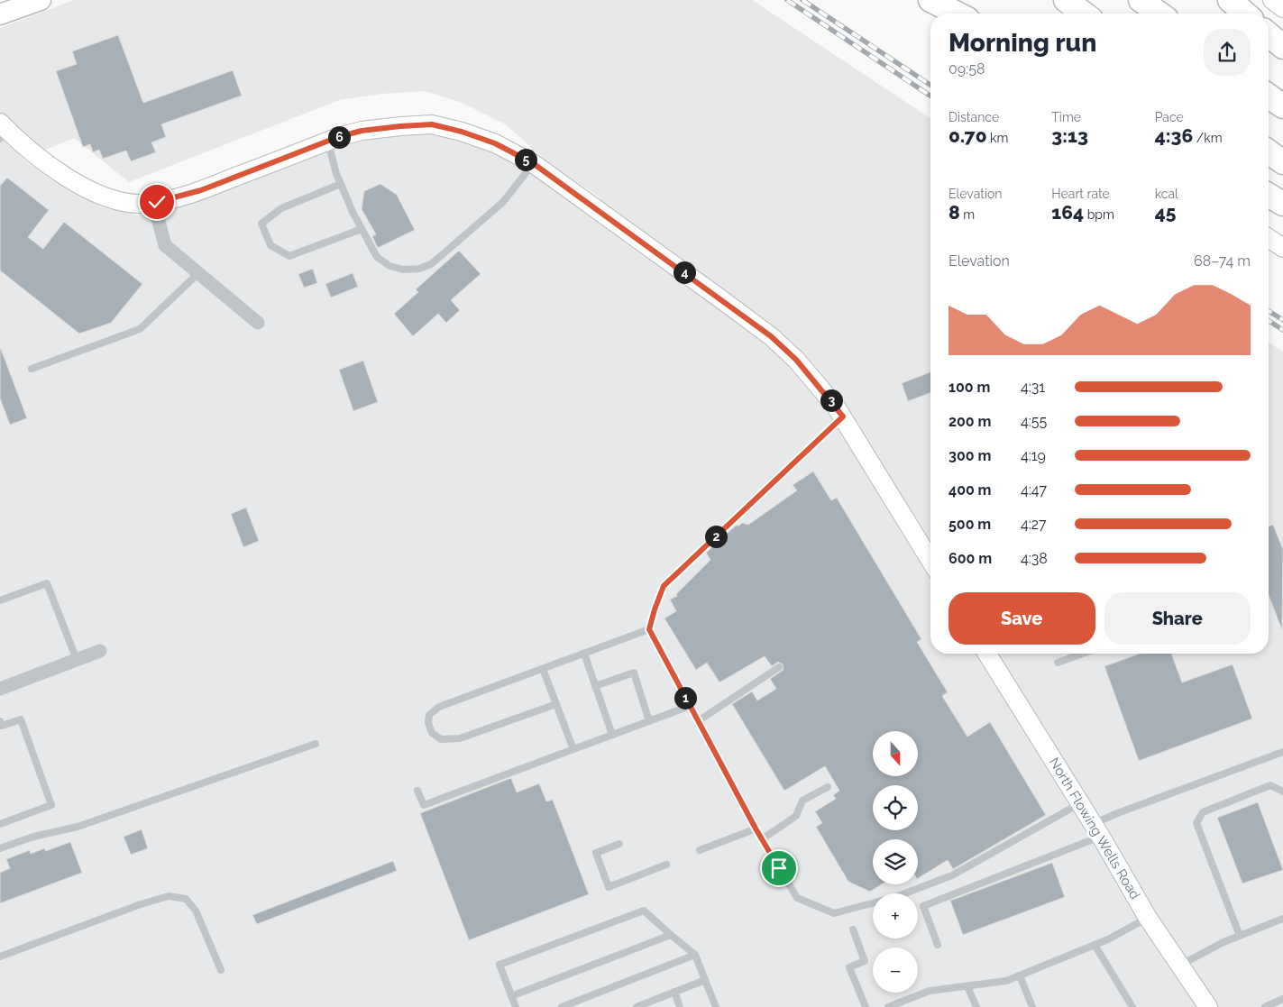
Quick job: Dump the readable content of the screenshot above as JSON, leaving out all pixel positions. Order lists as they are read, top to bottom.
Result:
{
  "streets": {
    "street": ["North Flowing Wells Road"]
  },
  "north": "bottom",
  "page": {
    "heading": ["Morning run", "09:58"],
    "stats": [
      ["Distance", "0.70 km"],
      ["Time", "3:13"],
      ["Pace", "4:36 /km"],
      ["Elevation", "8 m"],
      ["Heart rate", "164 bpm"],
      ["kcal", "45"]
    ],
    "pins": [
      "6",
      "5",
      "4",
      "3",
      "2",
      "1"
    ],
    "chart": ["Elevation", "68–74 m"],
    "list": [
      {
        "name": "100 m",
        "note": "4:31"
      },
      {
        "name": "200 m",
        "note": "4:55"
      },
      {
        "name": "300 m",
        "note": "4:19"
      },
      {
        "name": "400 m",
        "note": "4:47"
      },
      {
        "name": "500 m",
        "note": "4:27"
      },
      {
        "name": "600 m",
        "note": "4:38"
      }
    ],
    "buttons": ["Save", "Share"],
    "map_buttons": ["+", "−"]
  }
}
